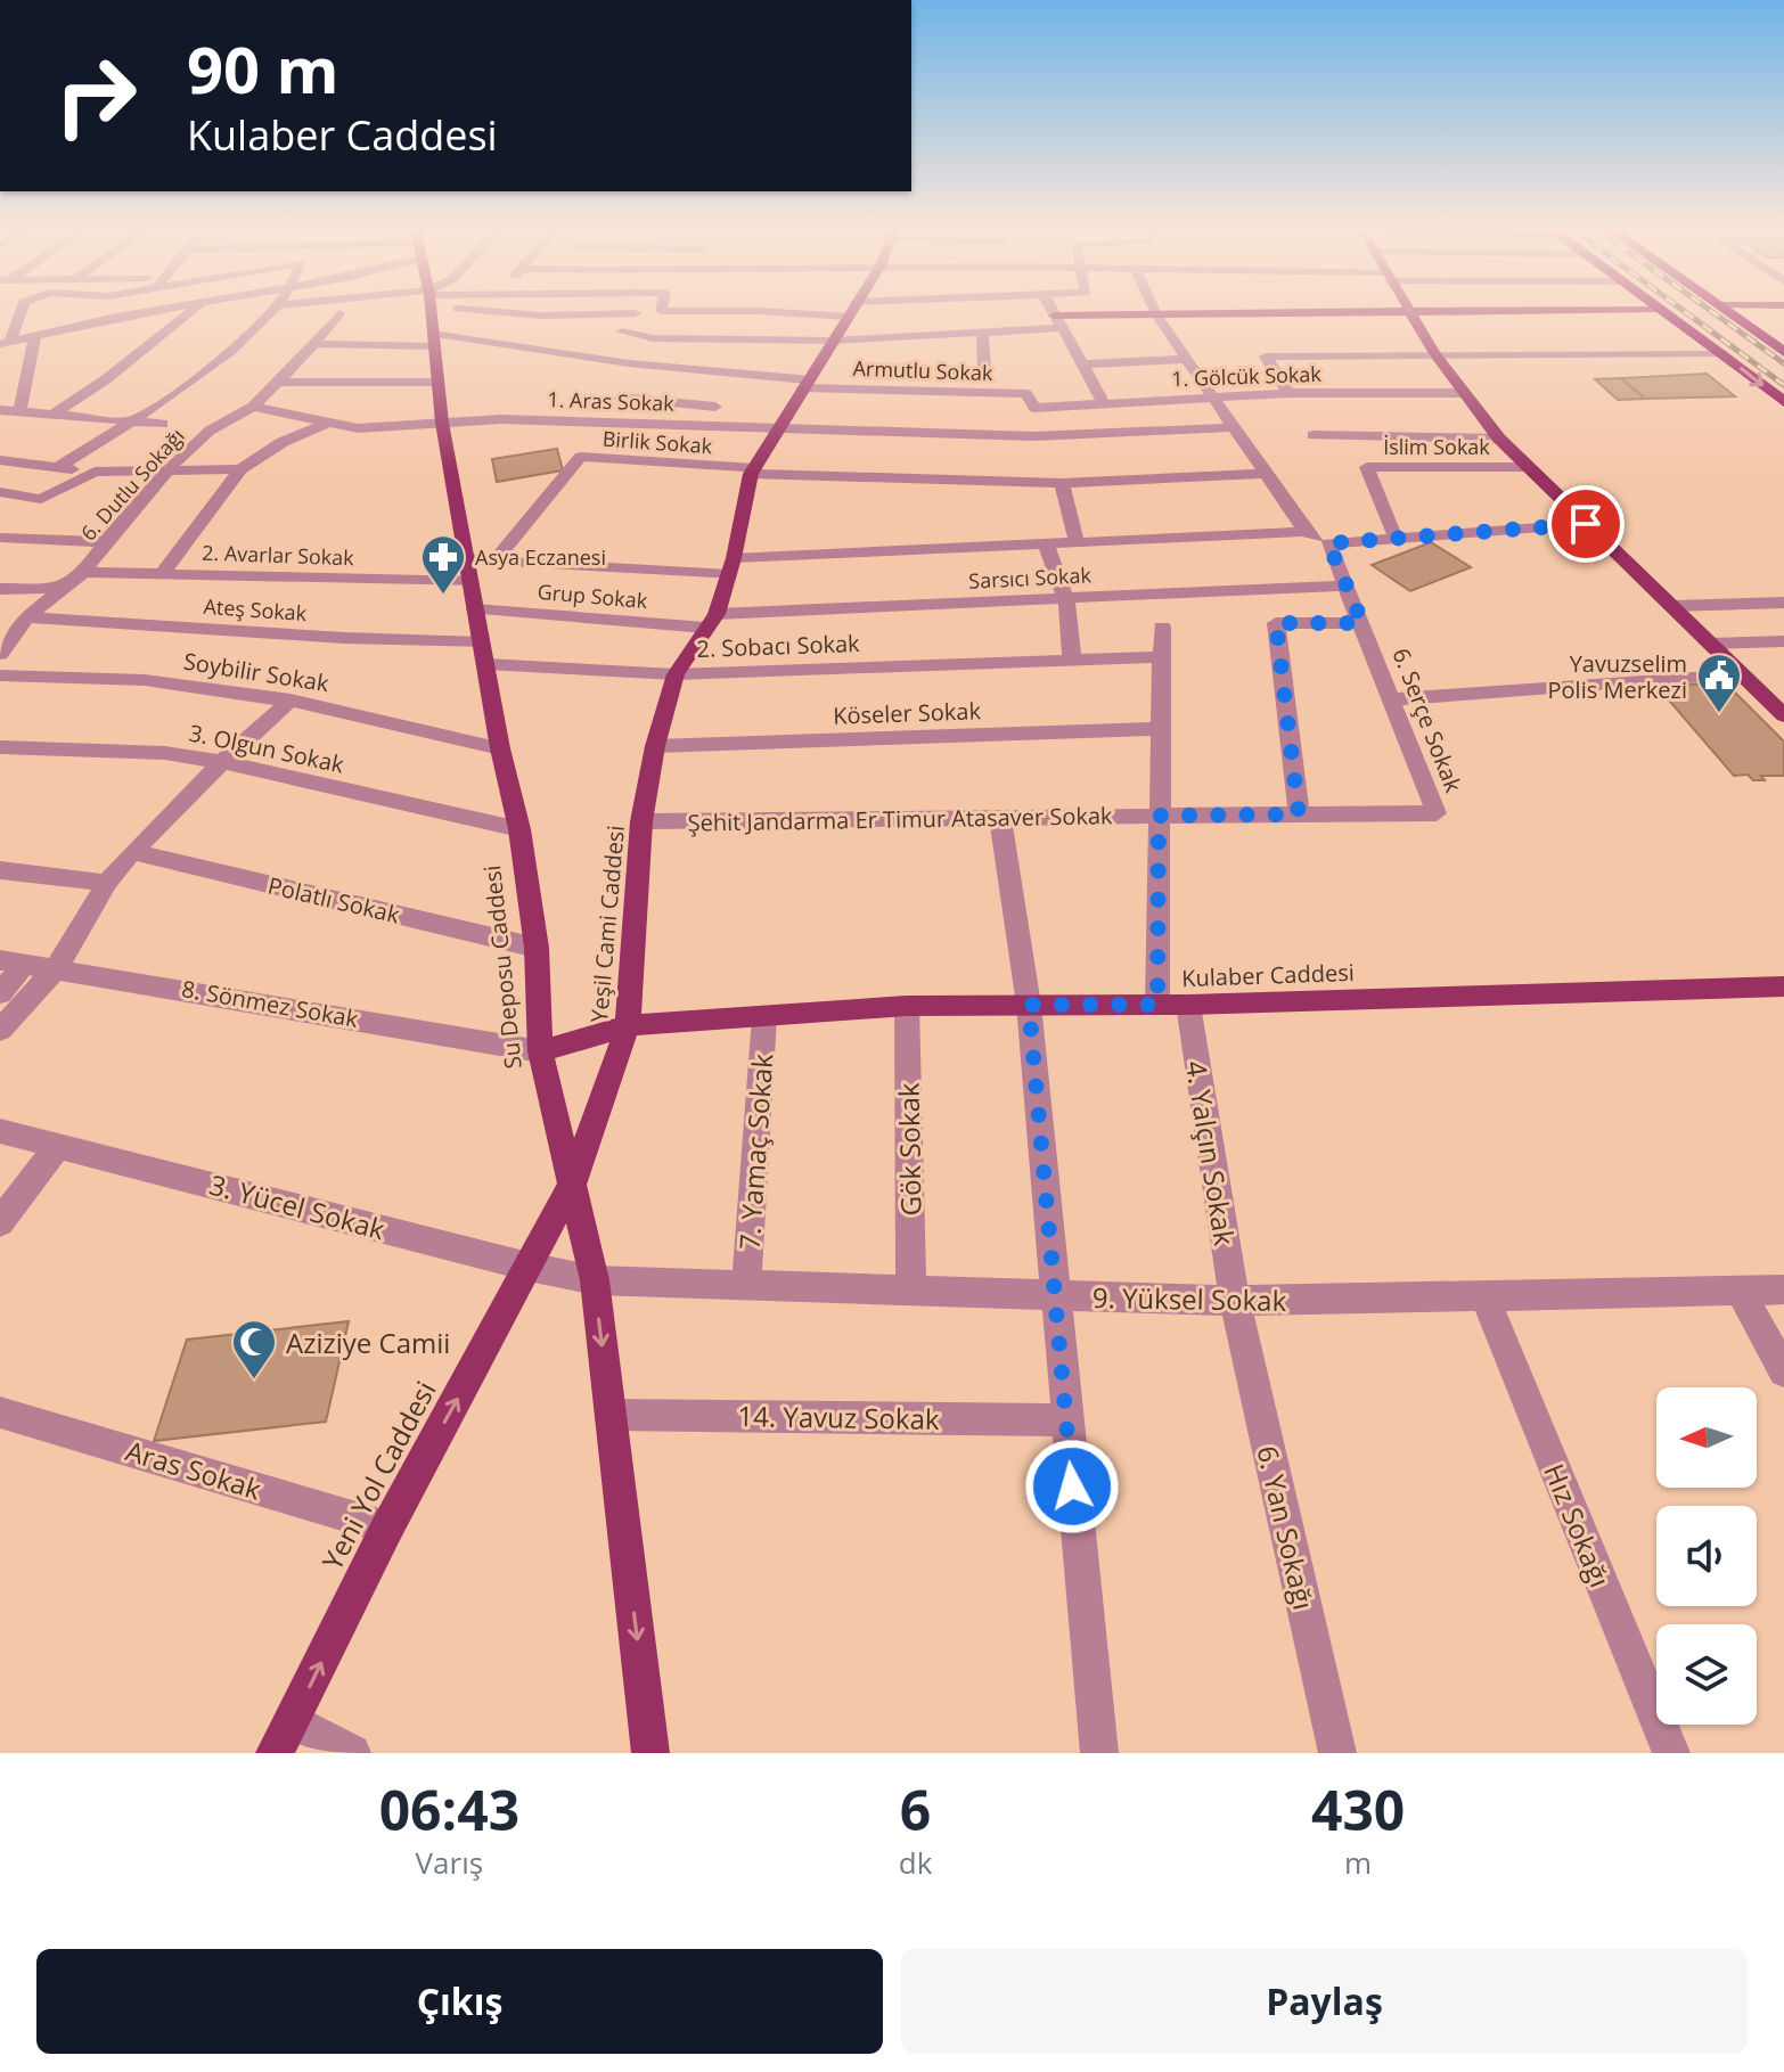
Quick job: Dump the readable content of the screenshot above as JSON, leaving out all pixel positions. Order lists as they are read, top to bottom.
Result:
{
  "streets": {
    "main road": [
      "Yeşil Cami Caddesi",
      "Su Deposu Caddesi",
      "Kulaber Caddesi",
      "Yeni Yol Caddesi"
    ],
    "street": [
      "Armutlu Sokak",
      "1. Gölcük Sokak",
      "1. Aras Sokak",
      "Birlik Sokak",
      "İslim Sokak",
      "6. Dutlu Sokağı",
      "2. Avarlar Sokak",
      "Sarsıcı Sokak",
      "Grup Sokak",
      "Ateş Sokak",
      "2. Sobacı Sokak",
      "Soybilir Sokak",
      "Köseler Sokak",
      "6. Serçe Sokak",
      "3. Olgun Sokak",
      "Şehit Jandarma Er Timur Atasaver Sokak",
      "Polatlı Sokak",
      "8. Sönmez Sokak",
      "Gök Sokak",
      "7. Yamaç Sokak",
      "4. Yalçın Sokak",
      "3. Yücel Sokak",
      "9. Yüksel Sokak",
      "14. Yavuz Sokak",
      "Aras Sokak",
      "Hız Sokağı",
      "6. Yan Sokağı"
    ]
  },
  "crossings": [
    ["Armutlu Sokak", "1. Gölcük Sokak"],
    ["Armutlu Sokak", "Yeşil Cami Caddesi"],
    ["1. Aras Sokak", "6. Dutlu Sokağı"],
    ["1. Aras Sokak", "Yeşil Cami Caddesi"],
    ["1. Aras Sokak", "Su Deposu Caddesi"],
    ["Birlik Sokak", "Yeşil Cami Caddesi"],
    ["6. Dutlu Sokağı", "2. Avarlar Sokak"],
    ["6. Dutlu Sokağı", "Ateş Sokak"],
    ["2. Avarlar Sokak", "Su Deposu Caddesi"],
    ["Sarsıcı Sokak", "Grup Sokak"],
    ["Sarsıcı Sokak", "6. Serçe Sokak"],
    ["Sarsıcı Sokak", "Yeşil Cami Caddesi"],
    ["Grup Sokak", "Yeşil Cami Caddesi"],
    ["Grup Sokak", "Su Deposu Caddesi"],
    ["Ateş Sokak", "Su Deposu Caddesi"],
    ["2. Sobacı Sokak", "Yeşil Cami Caddesi"],
    ["2. Sobacı Sokak", "Su Deposu Caddesi"],
    ["Soybilir Sokak", "Su Deposu Caddesi"],
    ["Köseler Sokak", "Yeşil Cami Caddesi"],
    ["6. Serçe Sokak", "Şehit Jandarma Er Timur Atasaver Sokak"],
    ["3. Olgun Sokak", "Su Deposu Caddesi"],
    ["Şehit Jandarma Er Timur Atasaver Sokak", "Yeşil Cami Caddesi"],
    ["Polatlı Sokak", "Su Deposu Caddesi"],
    ["Yeşil Cami Caddesi", "Su Deposu Caddesi"],
    ["Yeşil Cami Caddesi", "Kulaber Caddesi"],
    ["Yeşil Cami Caddesi", "Yeni Yol Caddesi"],
    ["Su Deposu Caddesi", "Kulaber Caddesi"],
    ["Su Deposu Caddesi", "8. Sönmez Sokak"],
    ["Su Deposu Caddesi", "3. Yücel Sokak"],
    ["Su Deposu Caddesi", "9. Yüksel Sokak"],
    ["Su Deposu Caddesi", "14. Yavuz Sokak"],
    ["Su Deposu Caddesi", "Yeni Yol Caddesi"],
    ["Kulaber Caddesi", "8. Sönmez Sokak"],
    ["Kulaber Caddesi", "Gök Sokak"],
    ["Kulaber Caddesi", "7. Yamaç Sokak"],
    ["Kulaber Caddesi", "4. Yalçın Sokak"],
    ["Gök Sokak", "9. Yüksel Sokak"],
    ["7. Yamaç Sokak", "9. Yüksel Sokak"],
    ["4. Yalçın Sokak", "9. Yüksel Sokak"],
    ["4. Yalçın Sokak", "6. Yan Sokağı"],
    ["3. Yücel Sokak", "9. Yüksel Sokak"],
    ["3. Yücel Sokak", "Yeni Yol Caddesi"],
    ["9. Yüksel Sokak", "Hız Sokağı"],
    ["9. Yüksel Sokak", "6. Yan Sokağı"],
    ["Aras Sokak", "Yeni Yol Caddesi"]
  ],
  "one_way": ["Yeni Yol Caddesi"],
  "places": {
    "pharmacy": ["Asya Eczanesi"],
    "public building": ["Yavuzselim Polis Merkezi"],
    "mosque": ["Aziziye Camii"]
  },
  "north": "left",
  "page": {
    "turn": ["90 m", "Kulaber Caddesi"],
    "eta": [
      "06:43",
      "Varış",
      "6",
      "dk",
      "430",
      "m"
    ],
    "buttons": ["Çıkış", "Paylaş"]
  }
}
